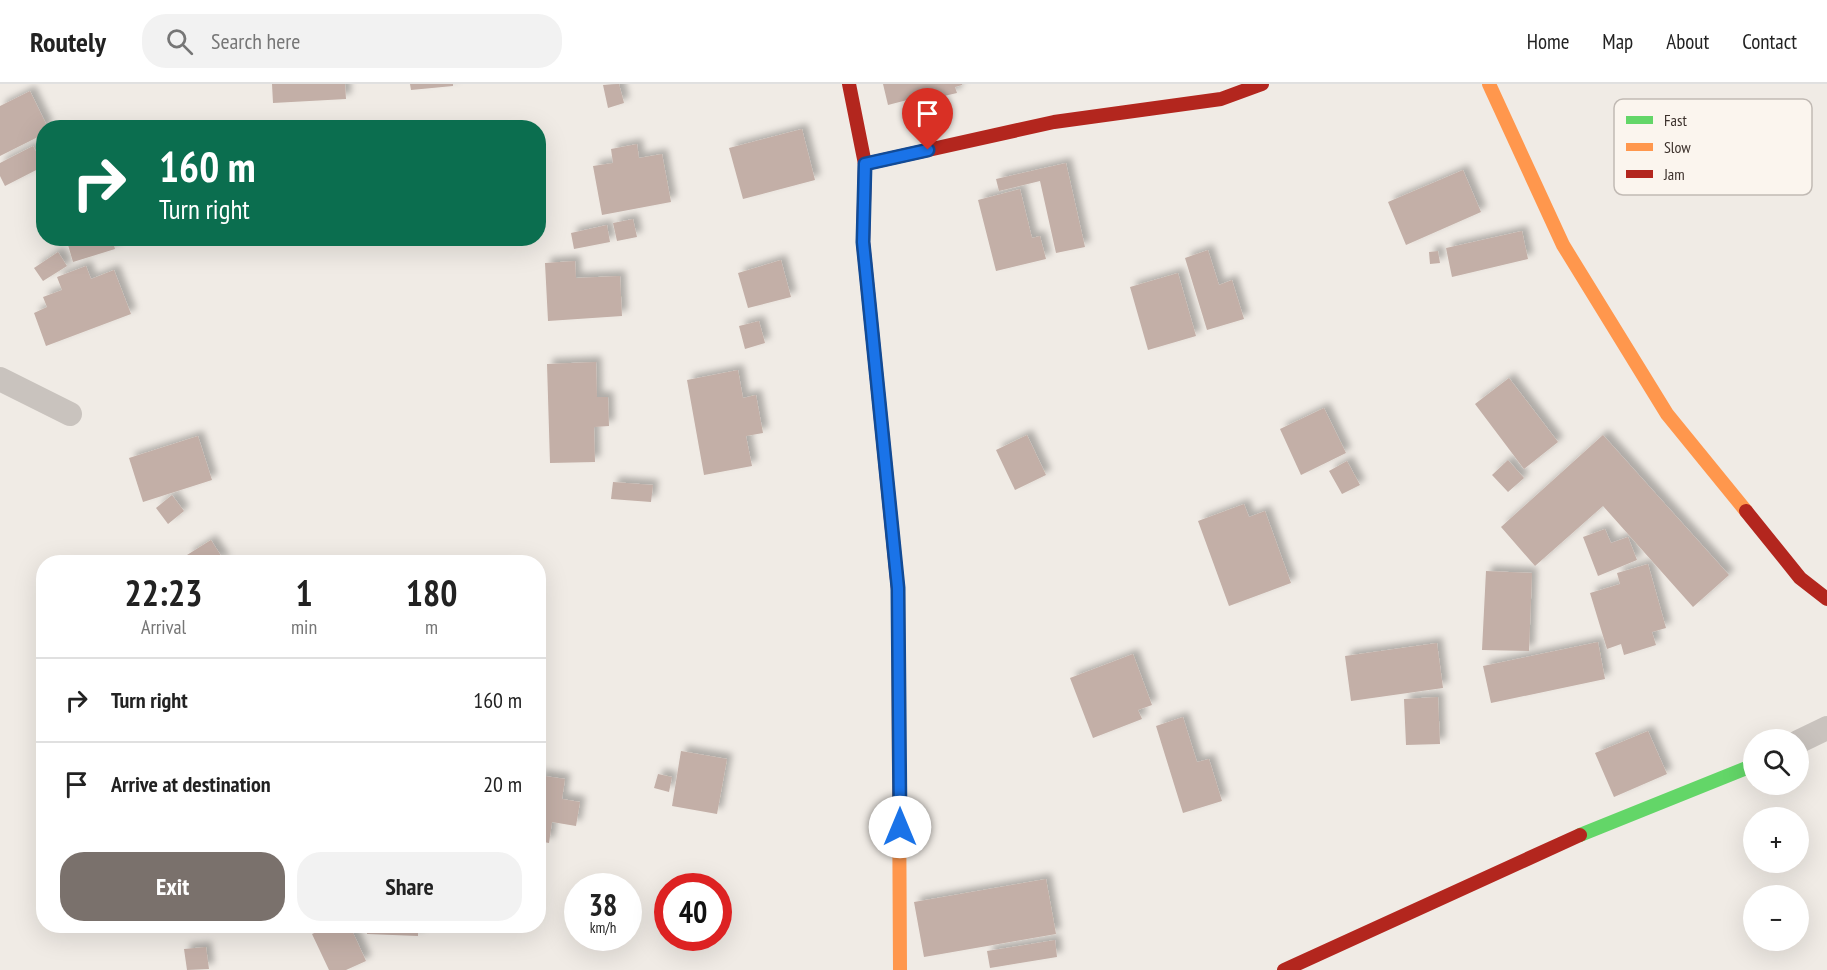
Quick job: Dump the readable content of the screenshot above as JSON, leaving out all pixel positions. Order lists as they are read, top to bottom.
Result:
{
  "legend": ["Fast", "Slow", "Jam"],
  "page": {
    "header": "Routely",
    "search": "Search here",
    "nav": [
      "Home",
      "Map",
      "About",
      "Contact"
    ],
    "turn": ["160 m", "Turn right"],
    "eta": [
      "22:23",
      "Arrival",
      "1",
      "min",
      "180",
      "m"
    ],
    "list": [
      {
        "name": "Turn right",
        "value": "160 m"
      },
      {
        "name": "Arrive at destination",
        "value": "20 m"
      }
    ],
    "map_buttons": ["+", "−"],
    "buttons": ["Exit", "Share"],
    "speed": "38 km/h",
    "limit": "40"
  }
}
